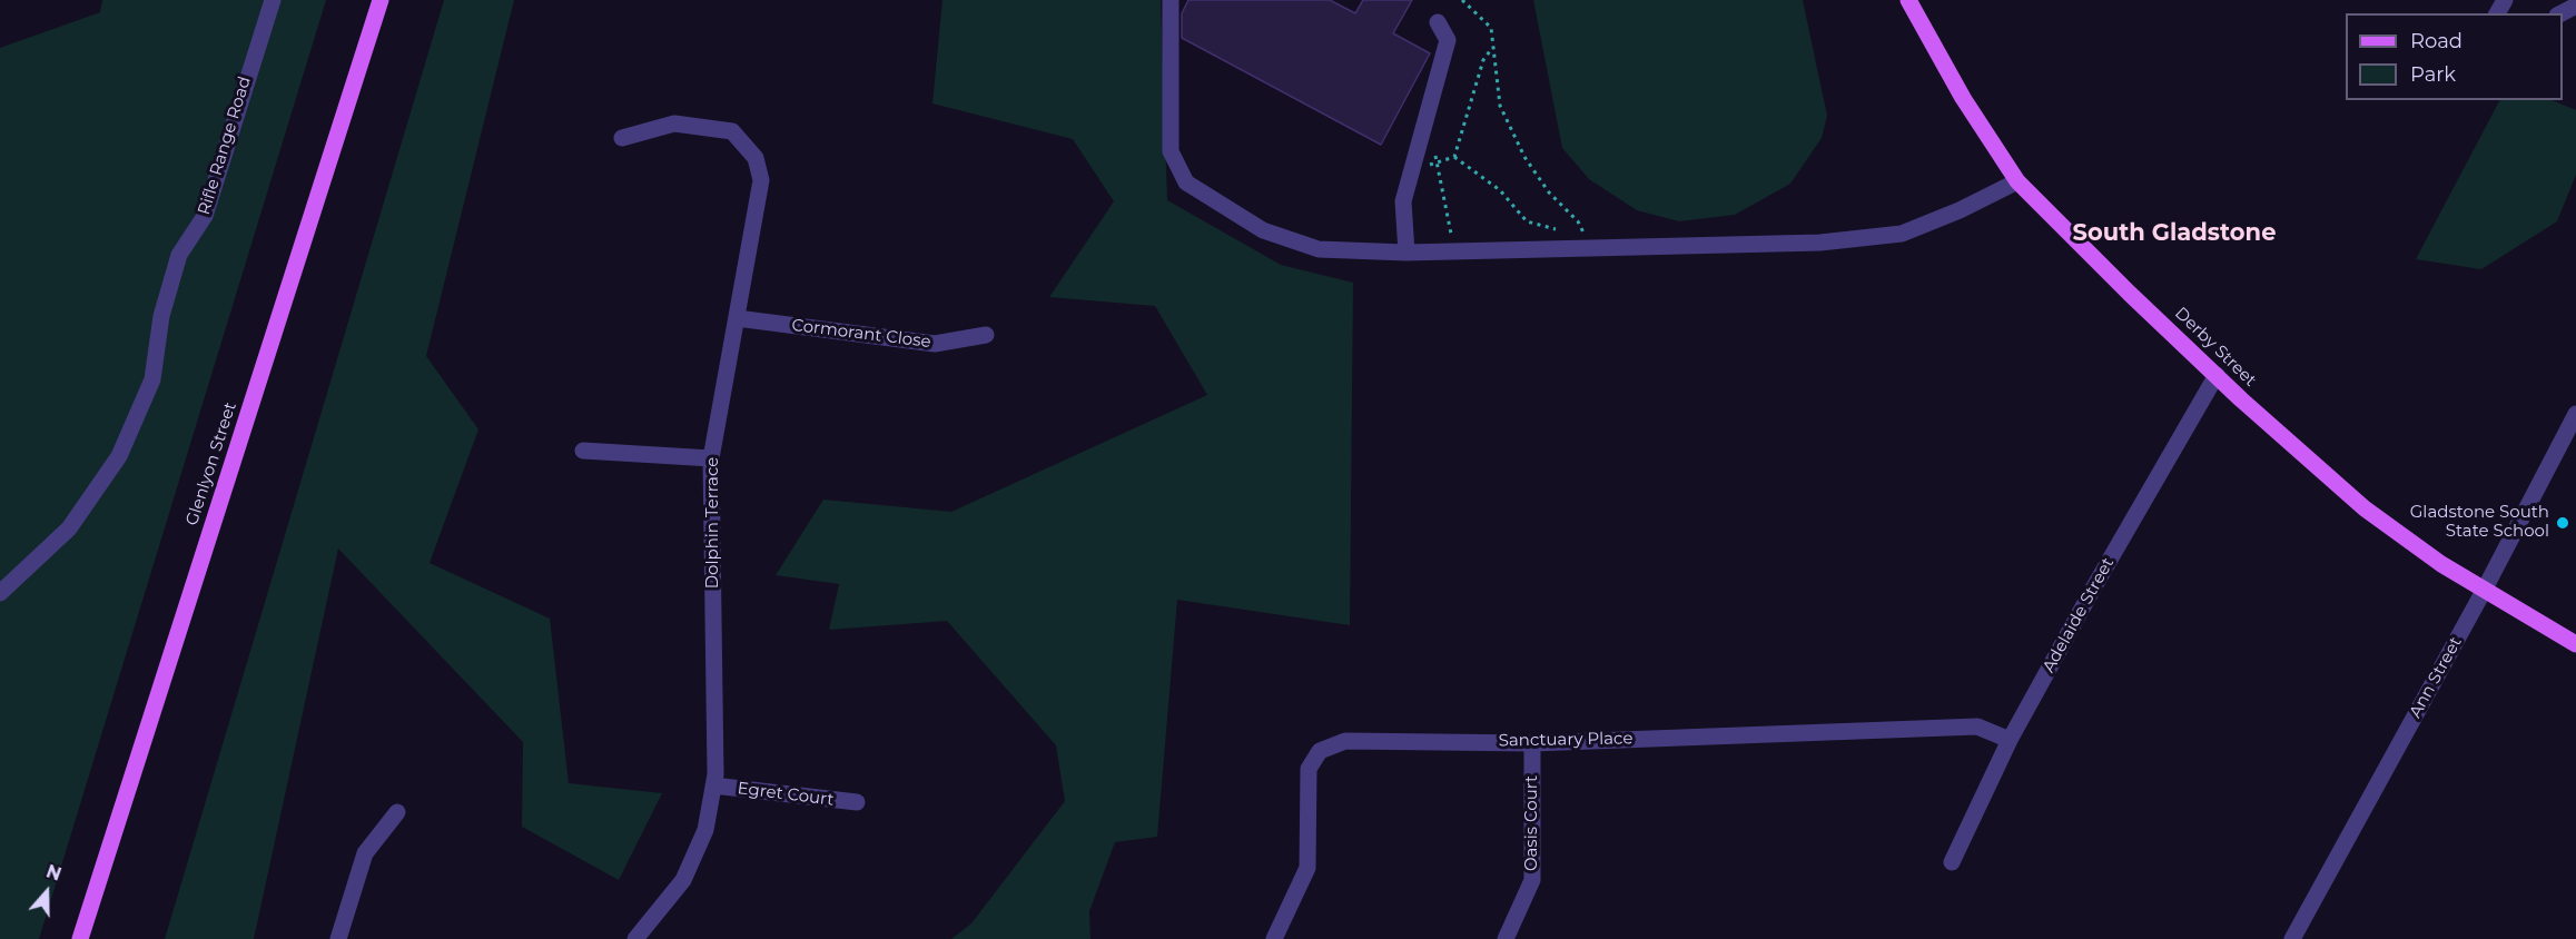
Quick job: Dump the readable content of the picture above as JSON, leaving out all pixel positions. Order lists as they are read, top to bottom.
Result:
{
  "streets": {
    "main road": ["Derby Street", "Glenlyon Street"],
    "street": [
      "Rifle Range Road",
      "Cormorant Close",
      "Dolphin Terrace",
      "Adelaide Street",
      "Ann Street",
      "Sanctuary Place",
      "Egret Court",
      "Oasis Court"
    ]
  },
  "crossings": [
    ["Cormorant Close", "Dolphin Terrace"],
    ["Derby Street", "Adelaide Street"],
    ["Derby Street", "Ann Street"],
    ["Dolphin Terrace", "Egret Court"],
    ["Adelaide Street", "Sanctuary Place"],
    ["Sanctuary Place", "Oasis Court"]
  ],
  "districts": ["South Gladstone"],
  "places": ["Gladstone South State School"],
  "legend": ["Road", "Park"],
  "north": "top"
}
